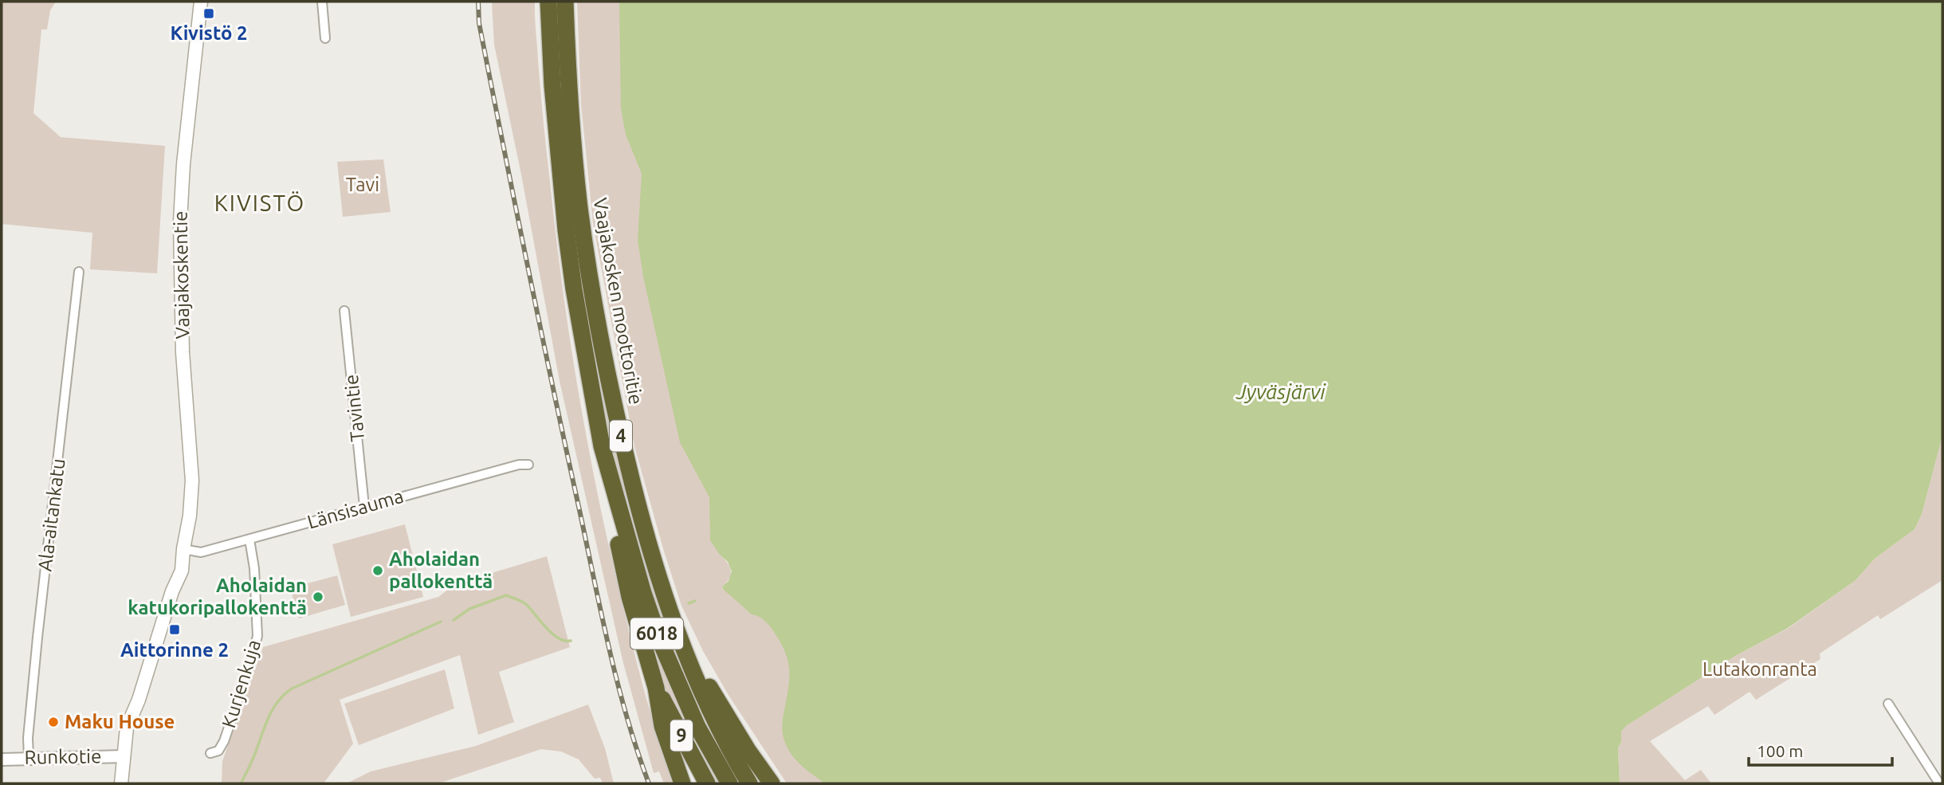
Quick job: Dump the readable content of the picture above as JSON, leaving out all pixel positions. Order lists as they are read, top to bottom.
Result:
{
  "streets": {
    "highway": [
      "Vaajakosken moottoritie",
      "4",
      "6018",
      "9"
    ],
    "main road": ["Vaajakoskentie"],
    "street": [
      "Tavintie",
      "Länsisauma",
      "Ala-aitankatu",
      "Kurjenkuja",
      "Runkotie"
    ]
  },
  "crossings": [
    ["Vaajakoskentie", "Länsisauma"],
    ["Vaajakoskentie", "Runkotie"],
    ["Vaajakosken moottoritie", "4"],
    ["Tavintie", "Länsisauma"],
    ["4", "9"],
    ["Länsisauma", "Kurjenkuja"],
    ["Ala-aitankatu", "Runkotie"]
  ],
  "districts": ["KIVISTÖ"],
  "water": ["Jyväsjärvi"],
  "parks": ["Tavi", "Lutakonranta"],
  "places": {
    "transit": ["Kivistö 2", "Aittorinne 2"],
    "other": ["Aholaidan pallokenttä", "Aholaidan katukoripallokenttä", "Maku House"]
  },
  "scale_bar": "100 m"
}
